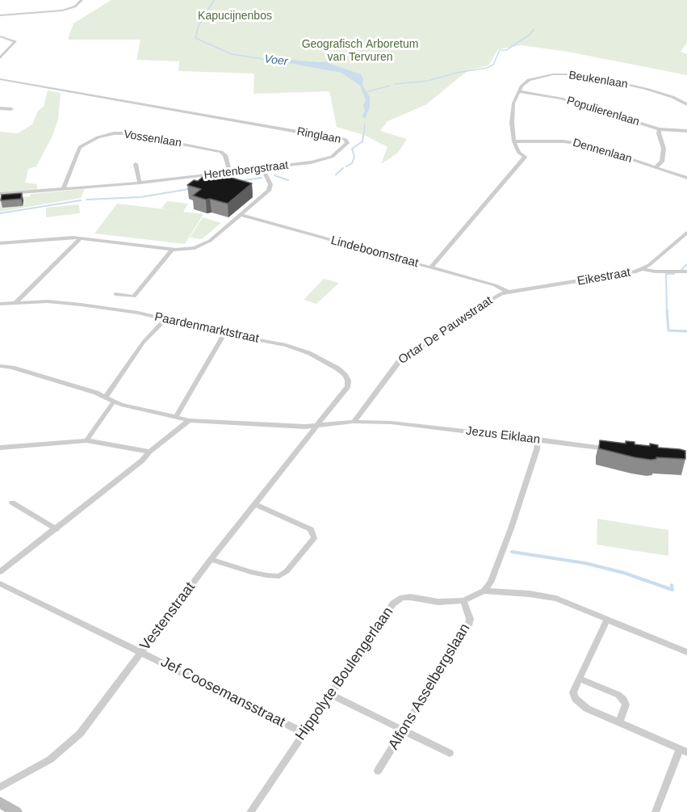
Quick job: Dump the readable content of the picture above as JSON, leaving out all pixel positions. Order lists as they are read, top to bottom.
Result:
{
  "streets": {
    "street": [
      "Beukenlaan",
      "Populierenlaan",
      "Ringlaan",
      "Vossenlaan",
      "Dennenlaan",
      "Hertenbergstraat",
      "Lindeboomstraat",
      "Eikestraat",
      "Paardenmarktstraat",
      "Ortar De Pauwstraat",
      "Jezus Eiklaan",
      "Vestenstraat",
      "Hippolyte Boulengerlaan",
      "Alfons Asselbergslaan",
      "Jef Coosemansstraat"
    ]
  },
  "crossings": [
    ["Beukenlaan", "Populierenlaan"],
    ["Ringlaan", "Hertenbergstraat"],
    ["Vossenlaan", "Hertenbergstraat"],
    ["Lindeboomstraat", "Eikestraat"],
    ["Lindeboomstraat", "Ortar De Pauwstraat"],
    ["Eikestraat", "Ortar De Pauwstraat"],
    ["Paardenmarktstraat", "Jezus Eiklaan"],
    ["Paardenmarktstraat", "Vestenstraat"],
    ["Ortar De Pauwstraat", "Jezus Eiklaan"],
    ["Jezus Eiklaan", "Vestenstraat"],
    ["Vestenstraat", "Jef Coosemansstraat"],
    ["Hippolyte Boulengerlaan", "Alfons Asselbergslaan"],
    ["Hippolyte Boulengerlaan", "Jef Coosemansstraat"]
  ],
  "water": ["Voer"],
  "parks": ["Kapucijnenbos", "Geografisch Arboretum van Tervuren"]
}
